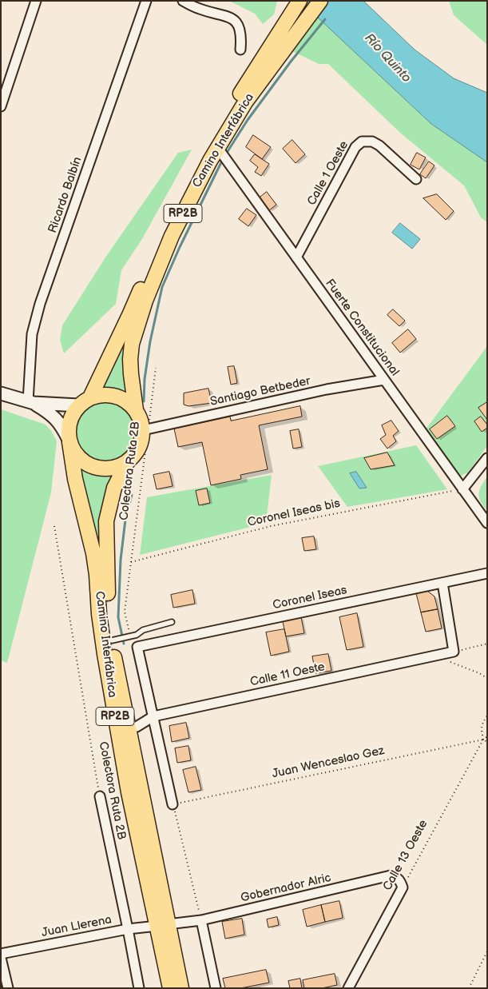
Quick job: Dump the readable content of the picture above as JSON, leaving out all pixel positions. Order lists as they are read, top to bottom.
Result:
{
  "streets": {
    "main road": ["Camino Interfábrica", "RP2B"],
    "street": [
      "Calle 1 Oeste",
      "Ricardo Balbín",
      "Fuerte Constitucional",
      "Santiago Betbeder",
      "Colectora Ruta 2B",
      "Coronel Iseas",
      "Calle 11 Oeste",
      "Calle 13 Oeste",
      "Gobernador Alric",
      "Juan Llerena"
    ],
    "path": ["Coronel Iseas bis", "Juan Wenceslao Gez"]
  },
  "crossings": [
    ["Camino Interfábrica", "Fuerte Constitucional"],
    ["Camino Interfábrica", "Santiago Betbeder"],
    ["Camino Interfábrica", "Colectora Ruta 2B"],
    ["Camino Interfábrica", "Calle 11 Oeste"],
    ["Camino Interfábrica", "Gobernador Alric"],
    ["Camino Interfábrica", "Juan Llerena"],
    ["Calle 1 Oeste", "Fuerte Constitucional"],
    ["Fuerte Constitucional", "Santiago Betbeder"],
    ["Fuerte Constitucional", "Coronel Iseas bis"],
    ["Santiago Betbeder", "Colectora Ruta 2B"],
    ["Colectora Ruta 2B", "Coronel Iseas bis"],
    ["Colectora Ruta 2B", "Juan Llerena"],
    ["Coronel Iseas", "Calle 11 Oeste"],
    ["Juan Wenceslao Gez", "Calle 13 Oeste"],
    ["Calle 13 Oeste", "Gobernador Alric"],
    ["Gobernador Alric", "Juan Llerena"]
  ],
  "water": ["Río Quinto"]
}
